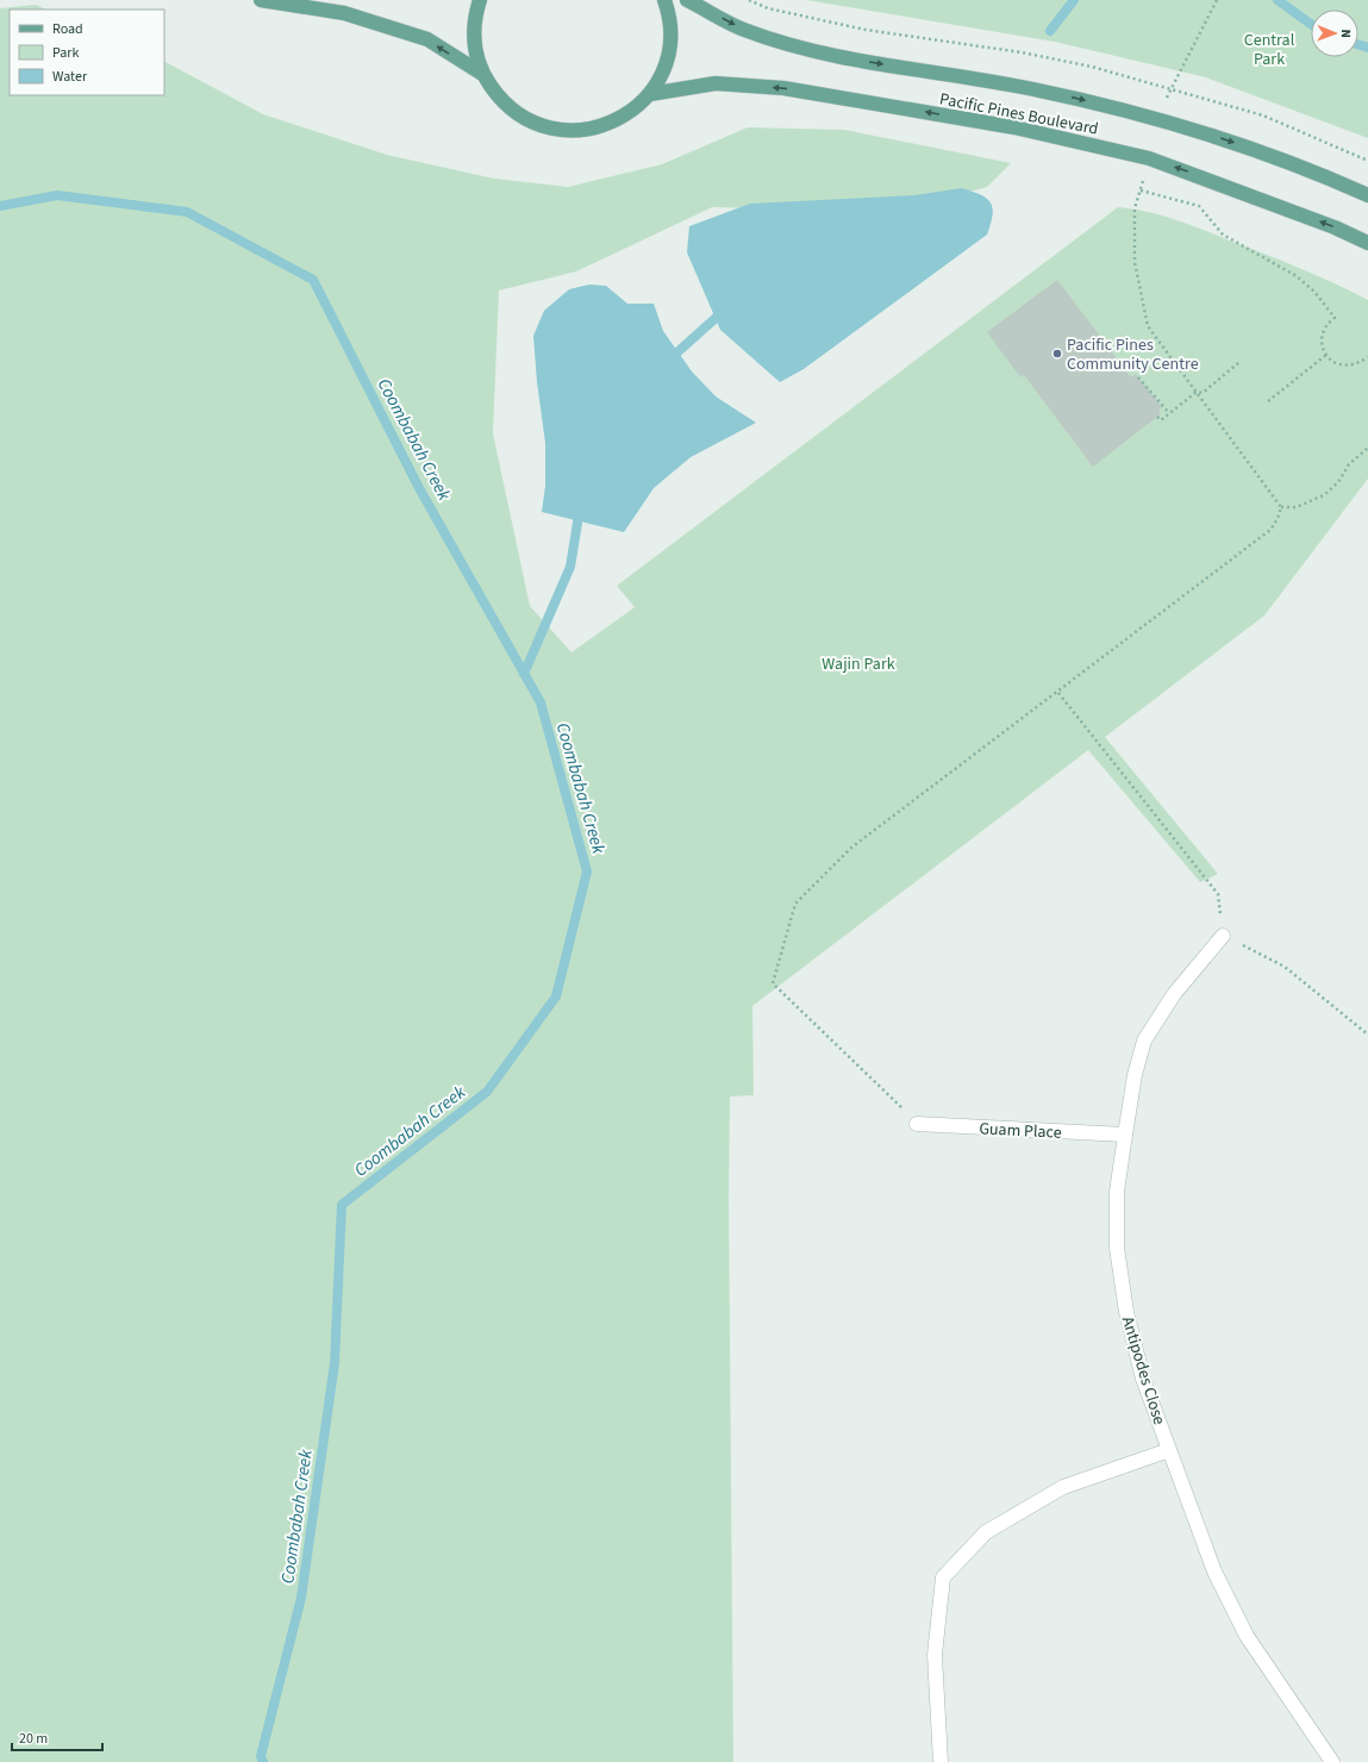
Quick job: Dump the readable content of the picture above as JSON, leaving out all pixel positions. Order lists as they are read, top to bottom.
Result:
{
  "streets": {
    "main road": ["Pacific Pines Boulevard"],
    "street": ["Guam Place", "Antipodes Close"]
  },
  "crossings": [
    ["Guam Place", "Antipodes Close"]
  ],
  "water": ["Coombabah Creek"],
  "parks": ["Central Park", "Wajin Park"],
  "places": ["Pacific Pines Community Centre"],
  "legend": ["Road", "Park", "Water"],
  "scale_bar": "20 m",
  "north": "right"
}
